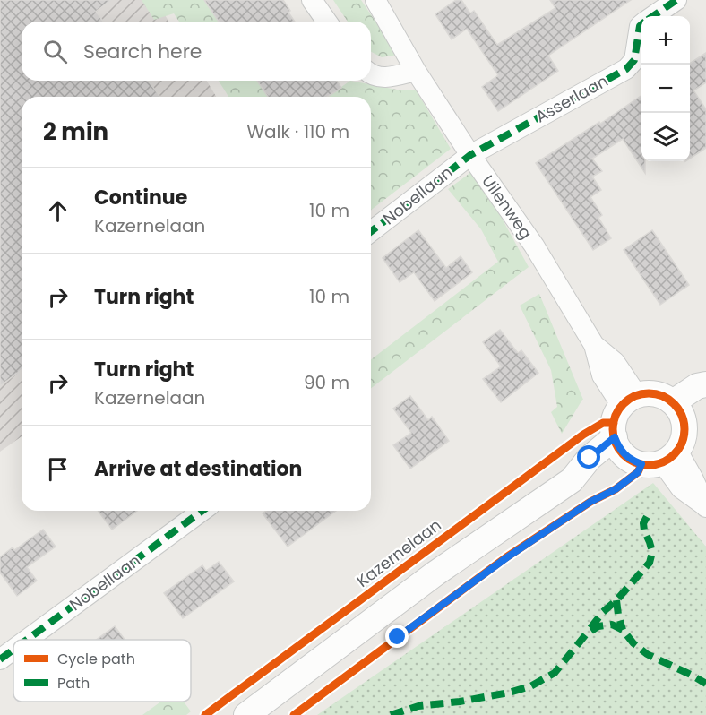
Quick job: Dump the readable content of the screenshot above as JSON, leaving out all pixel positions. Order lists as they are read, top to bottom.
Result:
{
  "streets": {
    "street": ["Asserlaan", "Nobellaan", "Uilenweg"],
    "cycle path": ["Kazernelaan"]
  },
  "crossings": [
    ["Asserlaan", "Nobellaan"],
    ["Asserlaan", "Uilenweg"],
    ["Nobellaan", "Uilenweg"]
  ],
  "legend": ["Cycle path", "Path"],
  "page": {
    "map_buttons": ["+", "−"],
    "search": "Search here",
    "heading": ["2 min", "Walk · 110 m"],
    "list": [
      ["Continue", "Kazernelaan", "10 m"],
      ["Turn right", "10 m"],
      ["Turn right", "Kazernelaan", "90 m"],
      "Arrive at destination"
    ]
  }
}
